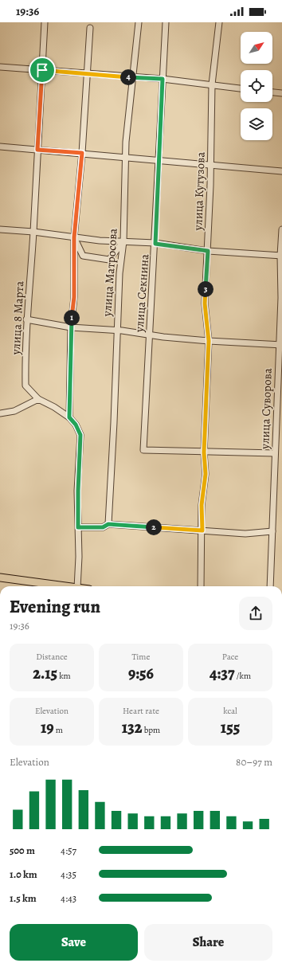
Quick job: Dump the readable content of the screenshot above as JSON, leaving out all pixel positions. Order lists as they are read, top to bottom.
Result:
{
  "streets": {
    "street": [
      "улица Кутузова",
      "улица Матросова",
      "улица Секнина",
      "улица 8 Марта",
      "улица Суворова"
    ]
  },
  "crossings": [
    ["улица Кутузова", "улица Секнина"]
  ],
  "north": "top right",
  "page": {
    "status": "19:36",
    "pins": [
      "4",
      "3",
      "1",
      "2"
    ],
    "heading": ["Evening run", "19:36"],
    "stats": [
      ["Distance", "2.15 km"],
      ["Time", "9:56"],
      ["Pace", "4:37 /km"],
      ["Elevation", "19 m"],
      ["Heart rate", "132 bpm"],
      ["kcal", "155"]
    ],
    "chart": ["Elevation", "80–97 m"],
    "list": [
      {
        "name": "500 m",
        "note": "4:57"
      },
      {
        "name": "1.0 km",
        "note": "4:35"
      },
      {
        "name": "1.5 km",
        "note": "4:43"
      }
    ],
    "buttons": ["Save", "Share"]
  }
}
